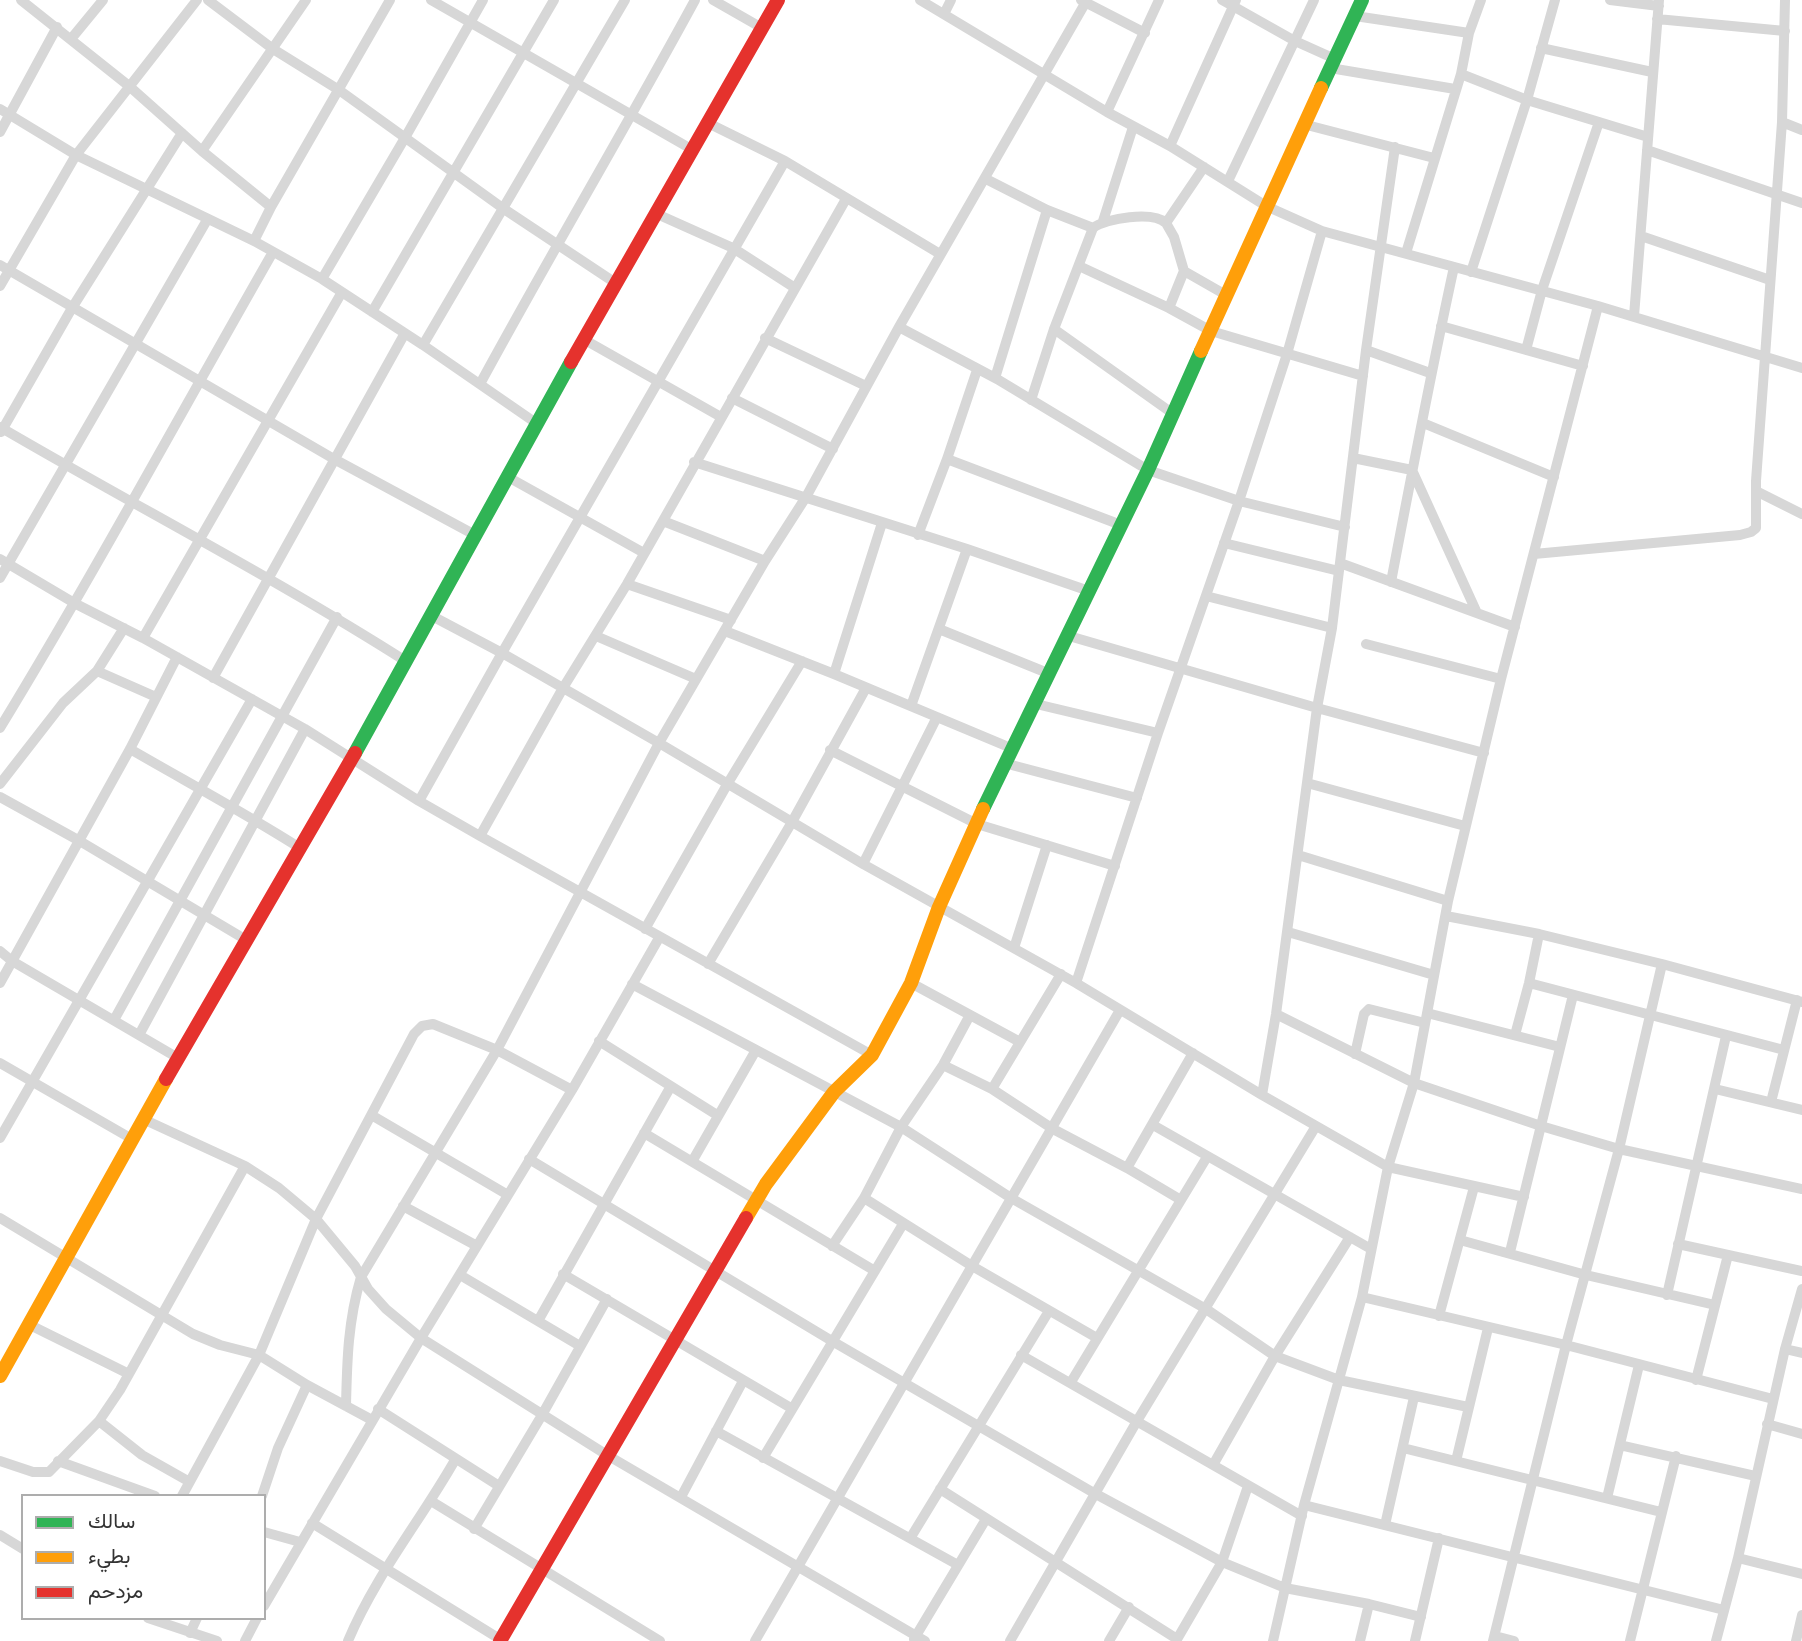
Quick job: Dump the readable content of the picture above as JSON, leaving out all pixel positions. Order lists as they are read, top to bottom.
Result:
{
  "legend": ["سالك", "بطيء", "مزدحم"]
}
